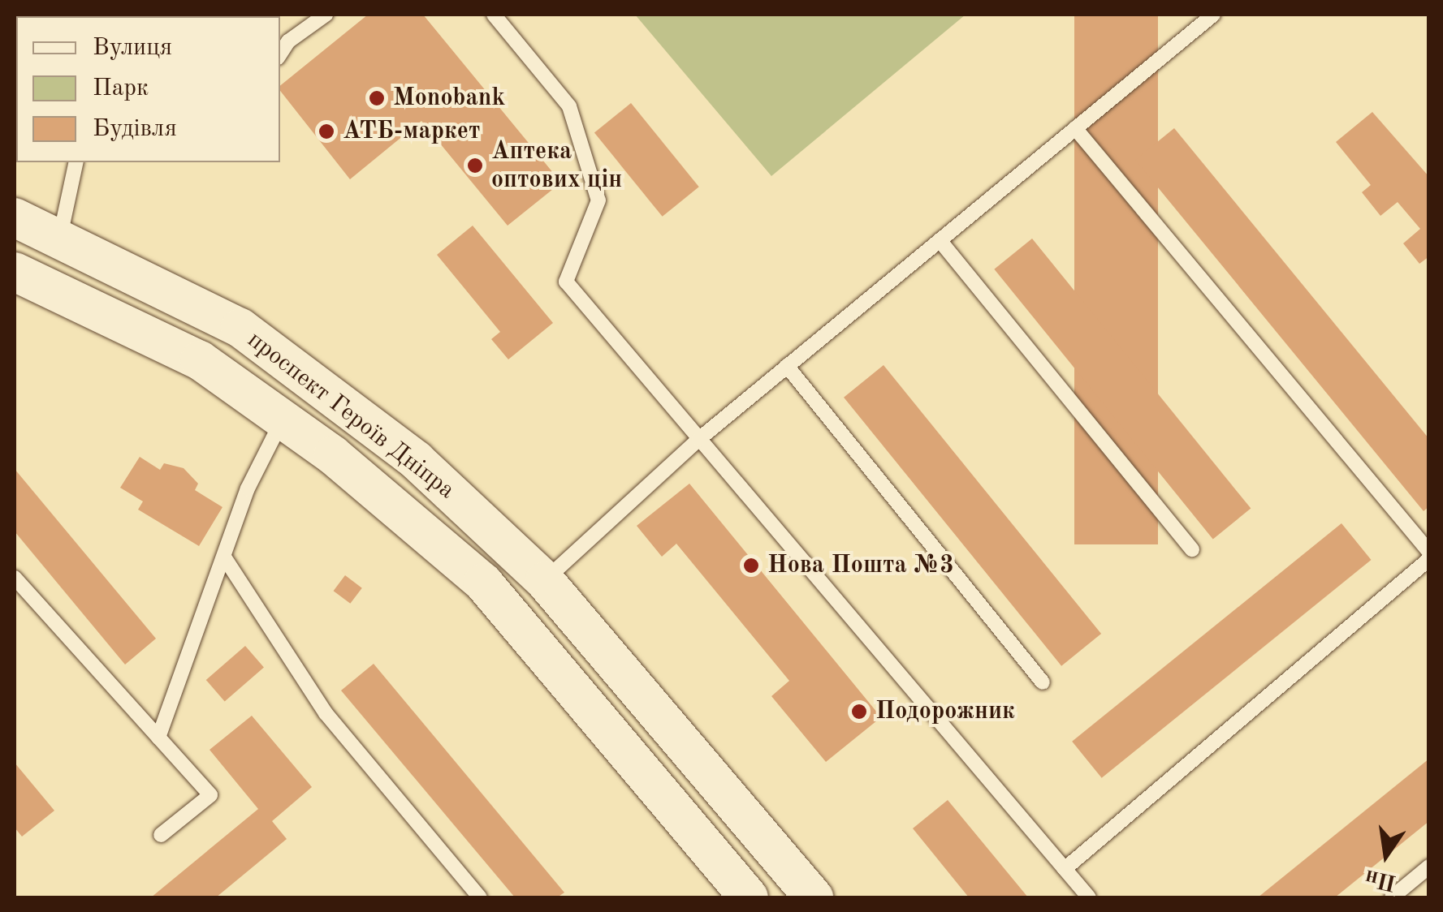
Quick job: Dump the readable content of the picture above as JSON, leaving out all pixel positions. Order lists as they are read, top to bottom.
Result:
{
  "streets": {
    "street": ["проспект Героїв Дніпра"]
  },
  "places": [
    "Monobank",
    "АТБ-маркет",
    "Аптека оптових цін",
    "Нова Пошта №3",
    "Подорожник"
  ],
  "legend": ["Вулиця", "Парк", "Будівля"],
  "north": "bottom"
}
